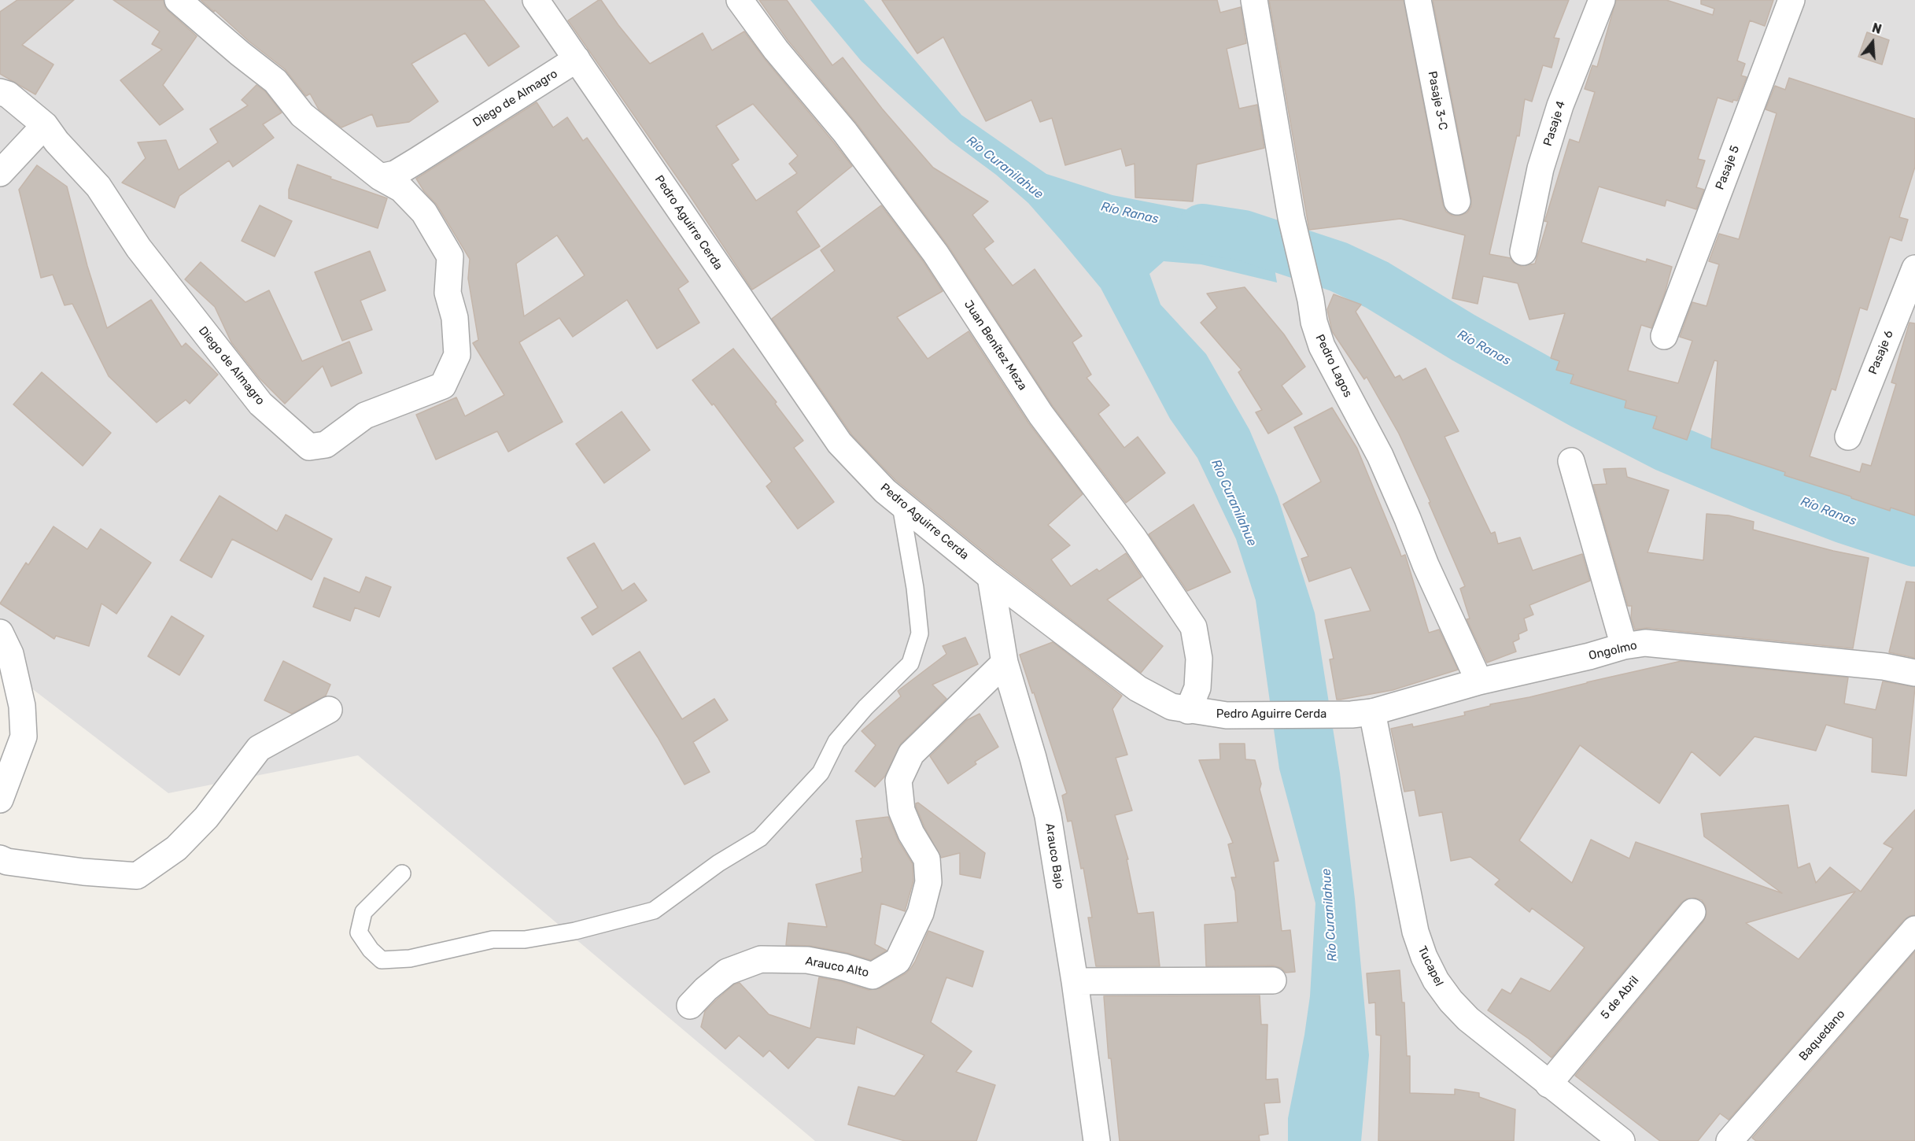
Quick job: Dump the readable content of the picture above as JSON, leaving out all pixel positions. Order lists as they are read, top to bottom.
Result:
{
  "streets": {
    "street": [
      "Diego de Almagro",
      "Pasaje 3-C",
      "Pasaje 4",
      "Pasaje 5",
      "Pedro Aguirre Cerda",
      "Juan Benítez Meza",
      "Pasaje 6",
      "Pedro Lagos",
      "Ongolmo",
      "Arauco Bajo",
      "Tucapel",
      "Arauco Alto",
      "5 de Abril",
      "Baquedano"
    ]
  },
  "crossings": [
    ["Diego de Almagro", "Pedro Aguirre Cerda"],
    ["Pedro Aguirre Cerda", "Juan Benítez Meza"],
    ["Pedro Aguirre Cerda", "Ongolmo"],
    ["Pedro Aguirre Cerda", "Arauco Bajo"],
    ["Pedro Aguirre Cerda", "Tucapel"],
    ["Pedro Lagos", "Ongolmo"],
    ["Ongolmo", "Tucapel"],
    ["Arauco Bajo", "Arauco Alto"],
    ["Tucapel", "5 de Abril"]
  ],
  "water": ["Río Curanilahue", "Río Ranas"],
  "north": "top"
}
